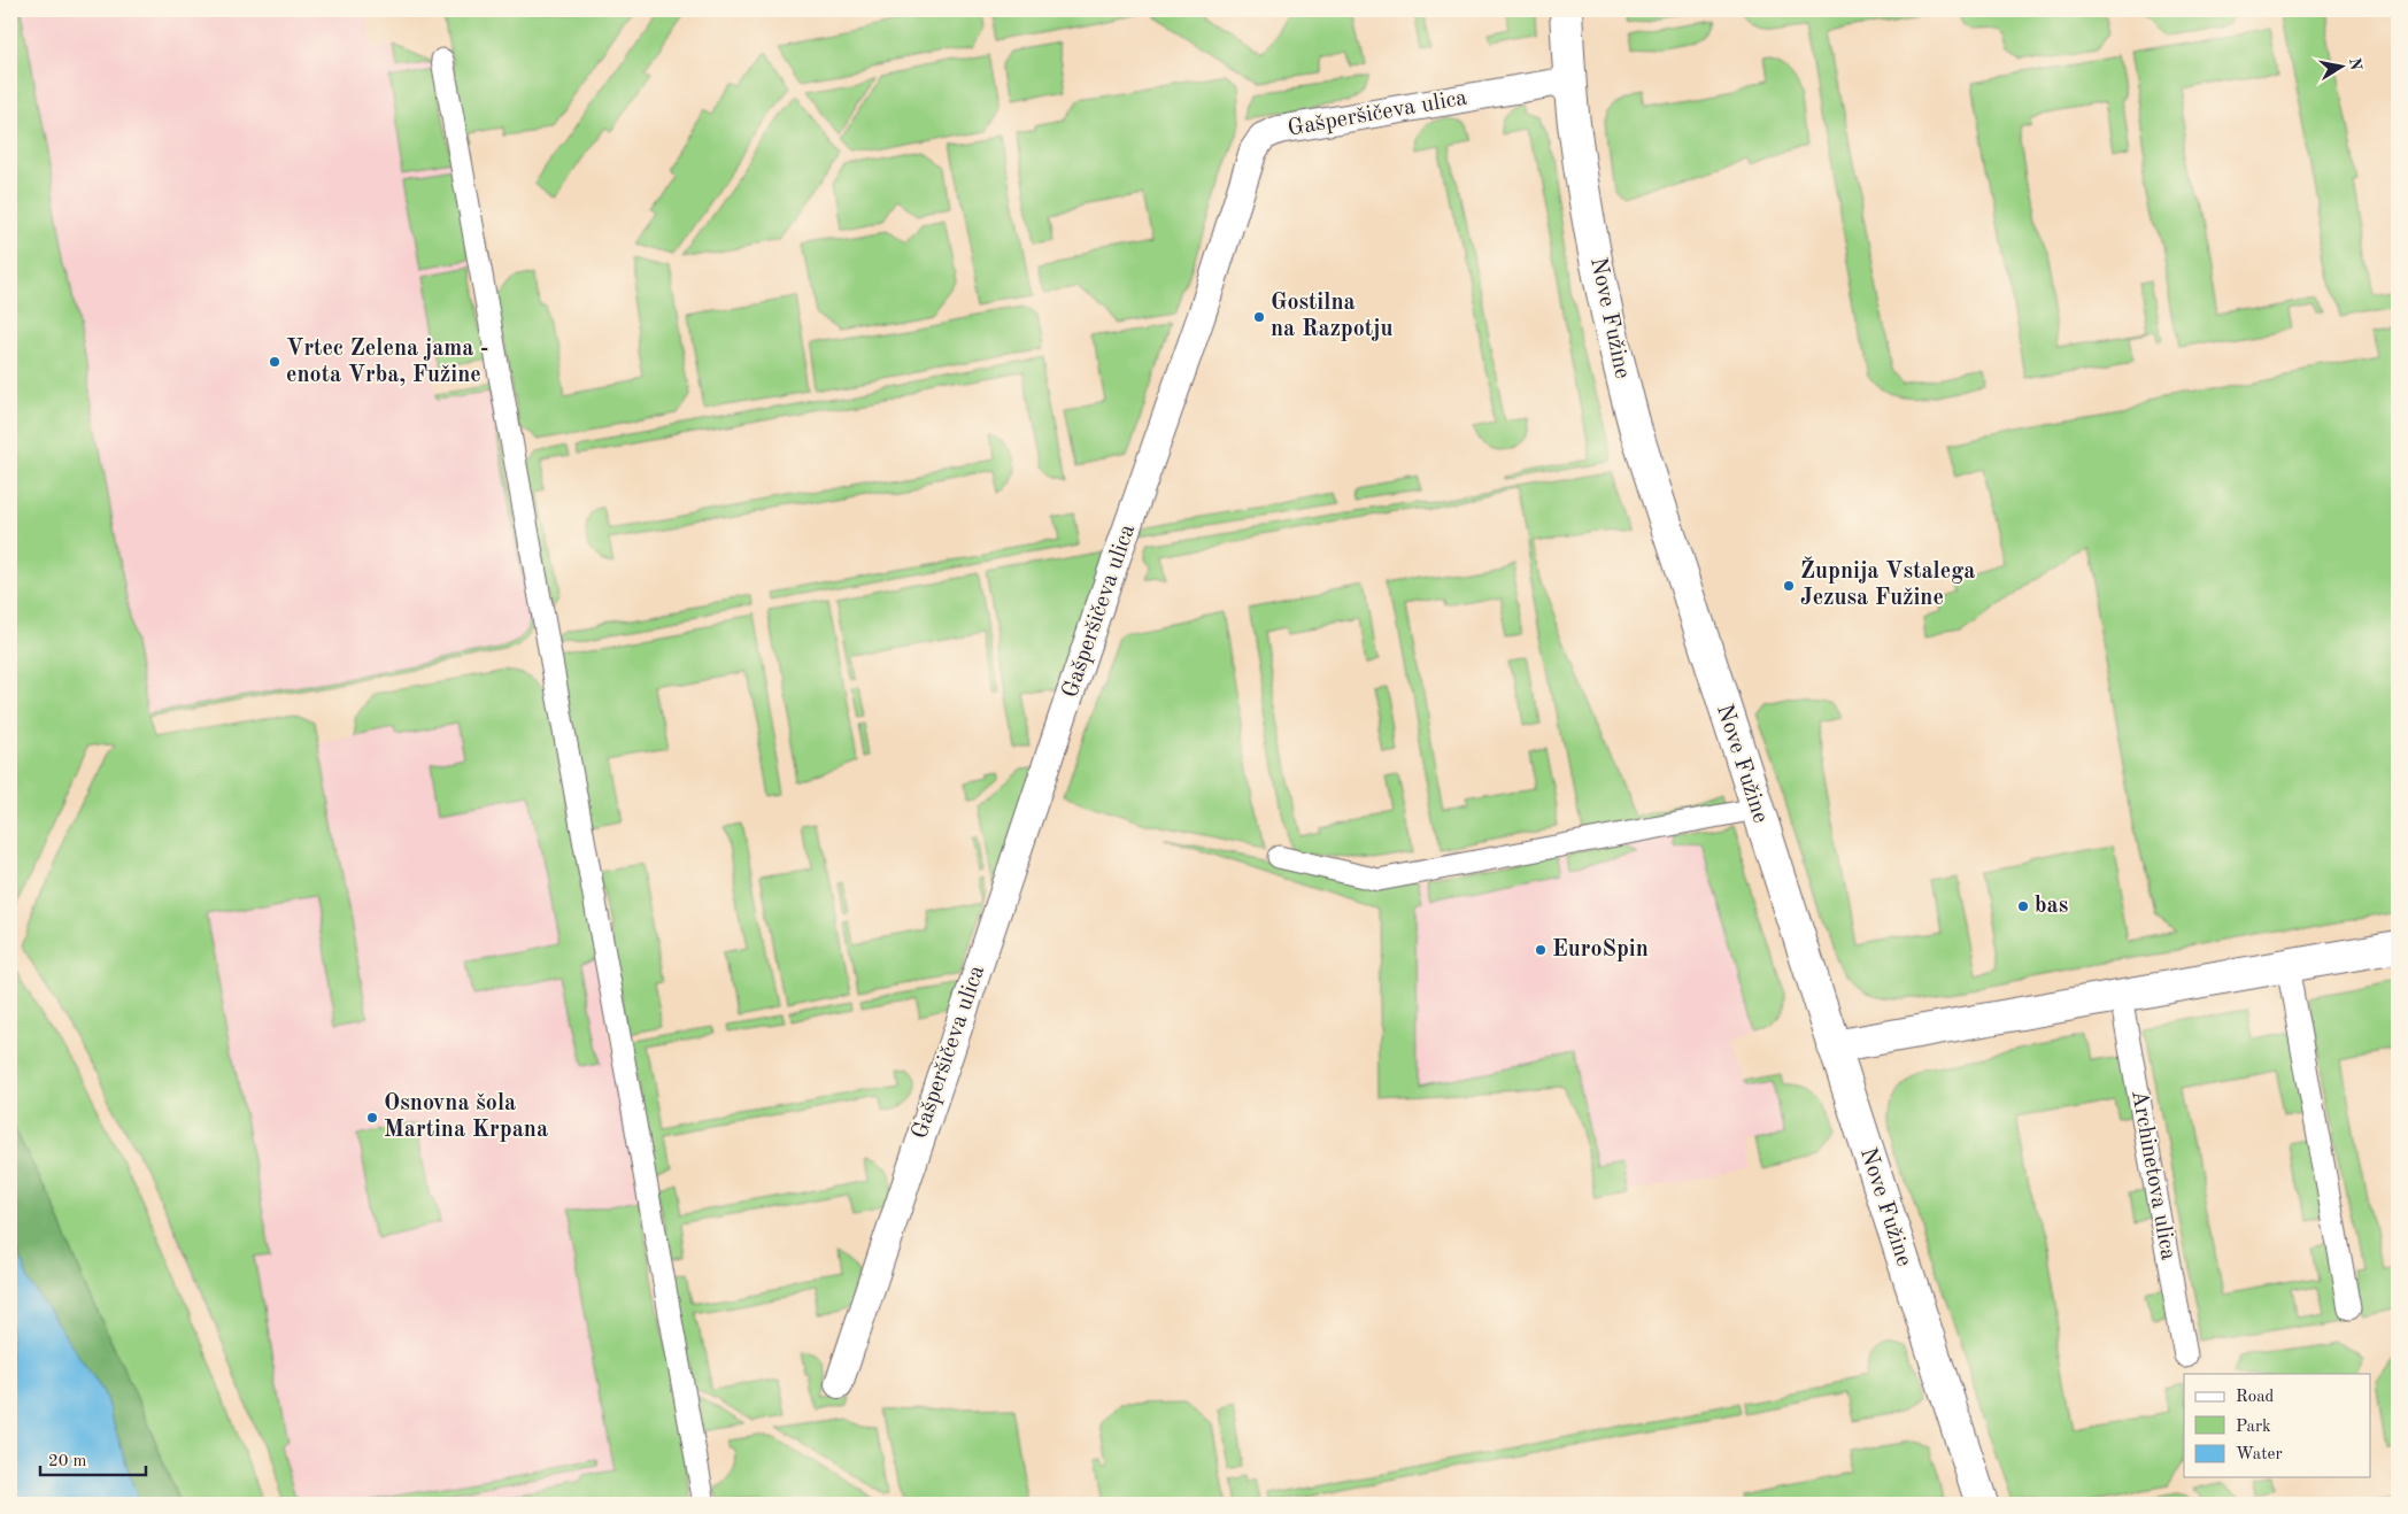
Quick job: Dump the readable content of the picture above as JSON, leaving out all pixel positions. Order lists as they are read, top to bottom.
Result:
{
  "streets": {
    "street": ["Gašperšičeva ulica", "Nove Fužine", "Archinetova ulica"]
  },
  "crossings": [
    ["Gašperšičeva ulica", "Nove Fužine"]
  ],
  "places": [
    "Gostilna na Razpotju",
    "Vrtec Zelena jama - enota Vrba, Fužine",
    "Župnija Vstalega Jezusa Fužine",
    "bas",
    "EuroSpin",
    "Osnovna šola Martina Krpana"
  ],
  "legend": ["Road", "Park", "Water"],
  "scale_bar": "20 m",
  "north": "right"
}
